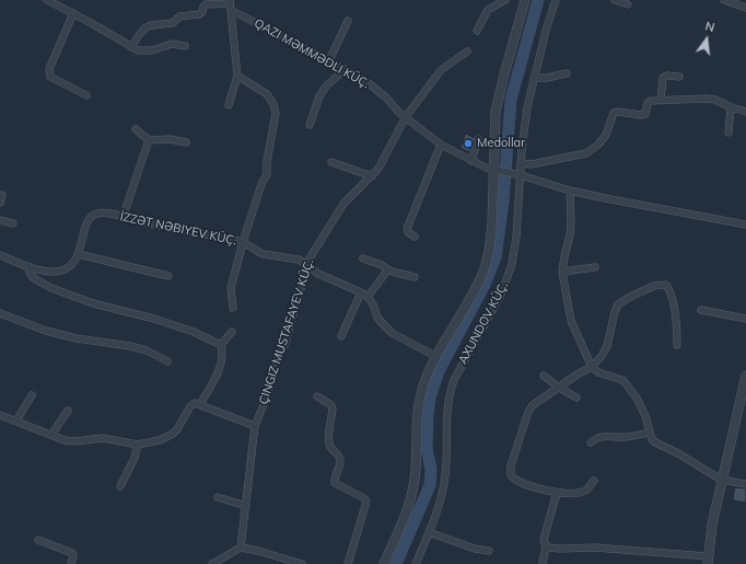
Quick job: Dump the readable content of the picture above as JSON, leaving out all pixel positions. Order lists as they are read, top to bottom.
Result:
{
  "streets": {
    "street": ["İZZƏT NƏBIYEV KÜÇ.", "AXUNDOV KÜÇ.", "ÇINGIZ MUSTAFAYEV KÜÇ."]
  },
  "crossings": [
    ["İZZƏT NƏBIYEV KÜÇ.", "ÇINGIZ MUSTAFAYEV KÜÇ."]
  ],
  "places": ["Medollar"],
  "north": "top"
}
